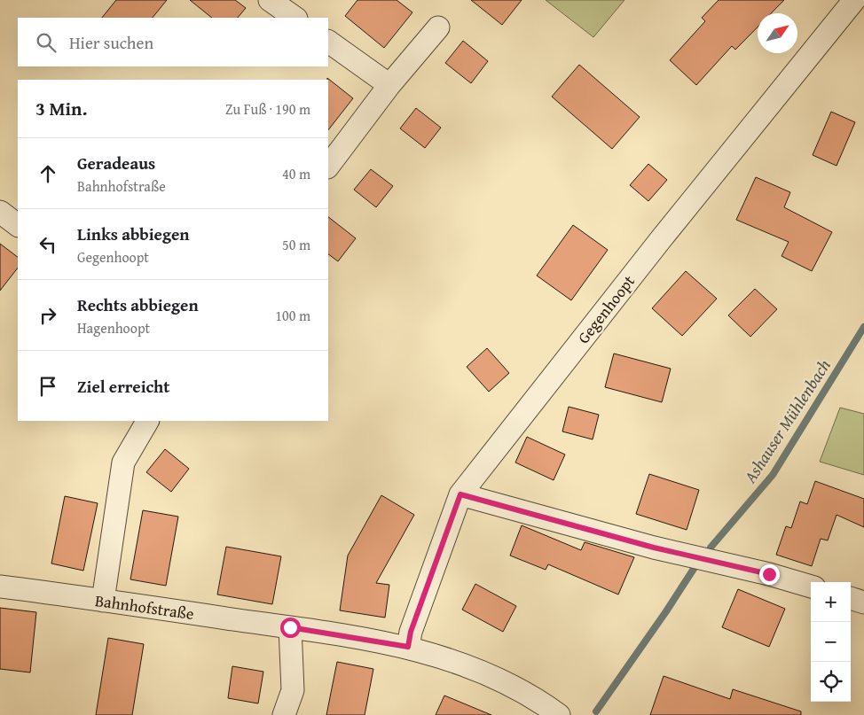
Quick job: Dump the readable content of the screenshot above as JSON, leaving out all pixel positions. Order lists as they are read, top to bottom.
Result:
{
  "streets": {
    "street": ["Gegenhoopt", "Bahnhofstraße"]
  },
  "crossings": [
    ["Gegenhoopt", "Bahnhofstraße"]
  ],
  "water": ["Ashauser Mühlenbach"],
  "north": "top right",
  "page": {
    "search": "Hier suchen",
    "heading": ["3 Min.", "Zu Fuß · 190 m"],
    "list": [
      ["Geradeaus", "Bahnhofstraße", "40 m"],
      ["Links abbiegen", "Gegenhoopt", "50 m"],
      ["Rechts abbiegen", "Hagenhoopt", "100 m"],
      "Ziel erreicht"
    ],
    "map_buttons": ["+", "−"]
  }
}
